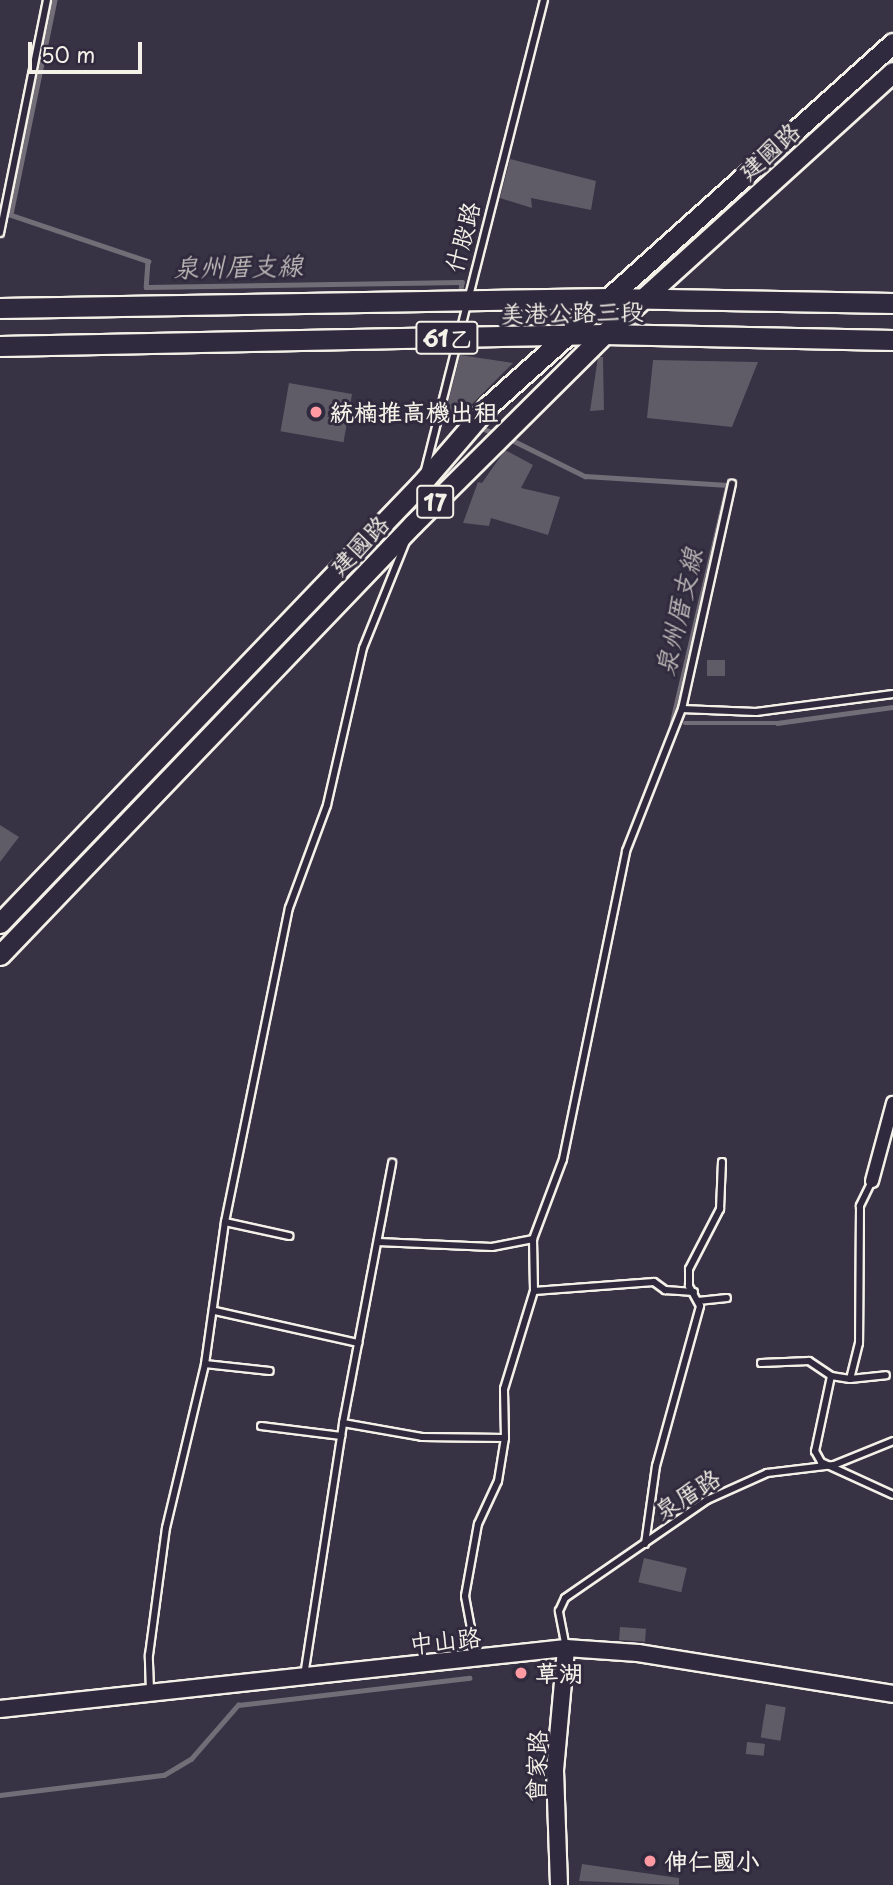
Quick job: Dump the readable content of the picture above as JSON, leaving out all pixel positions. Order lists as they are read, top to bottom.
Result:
{
  "streets": {
    "main road": [
      "建國路",
      "美港公路三段",
      "61乙",
      "17"
    ],
    "street": ["中山路", "曾家路"],
    "lane": ["什股路", "泉厝路"]
  },
  "crossings": [
    ["建國路", "什股路"],
    ["建國路", "美港公路三段"],
    ["什股路", "美港公路三段"],
    ["泉厝路", "中山路"],
    ["泉厝路", "曾家路"],
    ["中山路", "曾家路"]
  ],
  "water": ["泉州厝支線"],
  "places": ["統楠推高機出租", "草湖", "伸仁國小"],
  "scale_bar": "50 m"
}
